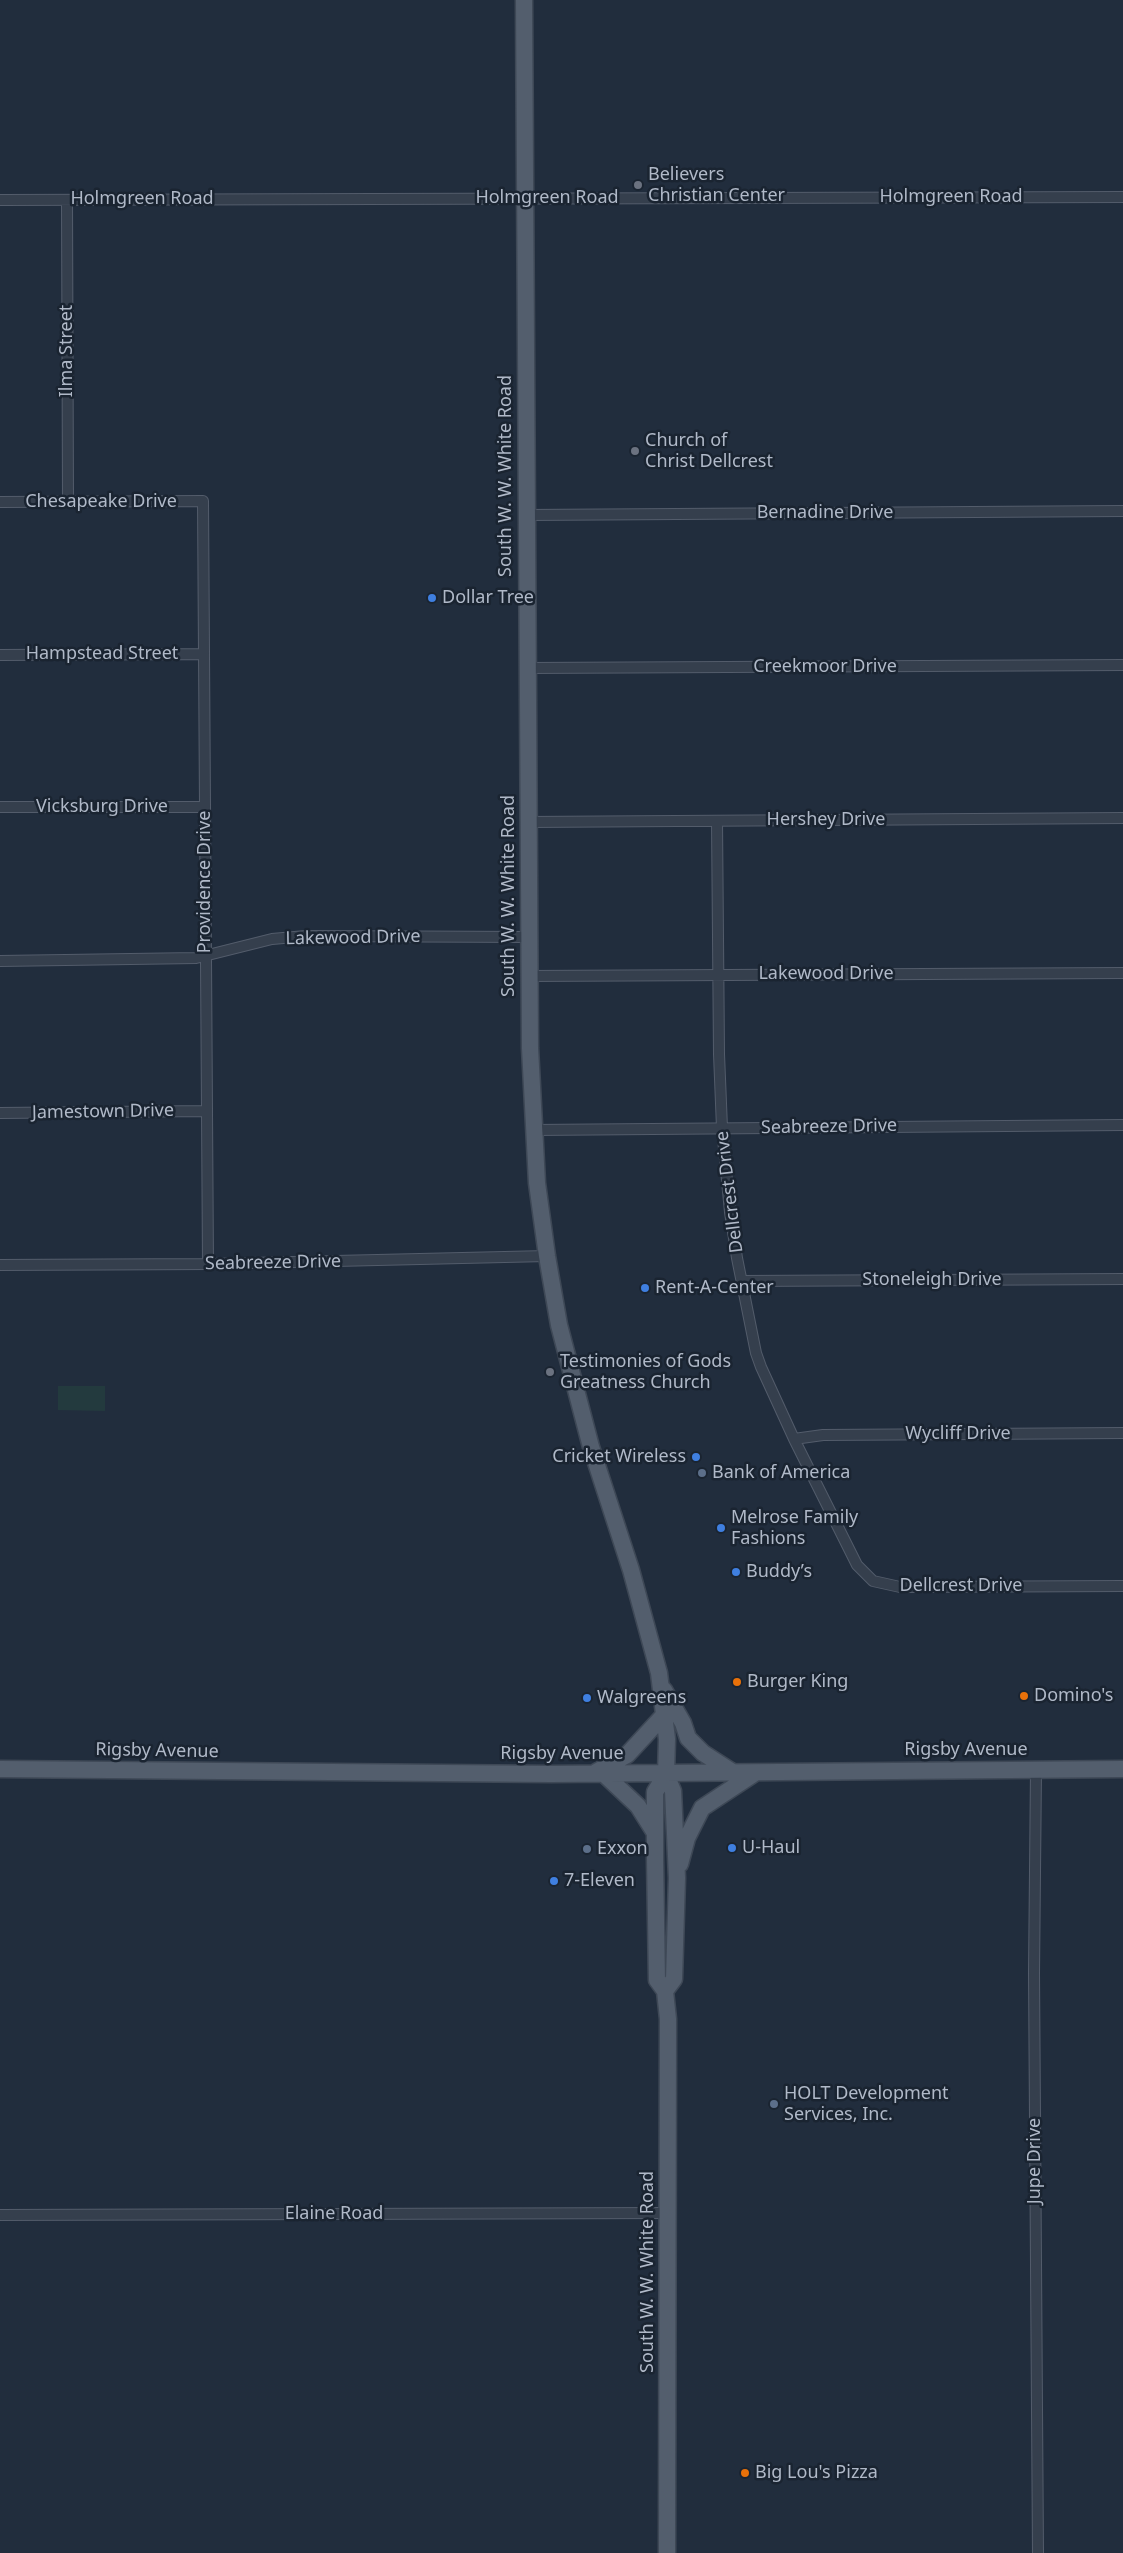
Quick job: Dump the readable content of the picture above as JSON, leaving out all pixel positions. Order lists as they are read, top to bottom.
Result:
{
  "streets": {
    "main road": ["South W. W. White Road", "Rigsby Avenue"],
    "street": [
      "Holmgreen Road",
      "Ilma Street",
      "Chesapeake Drive",
      "Bernadine Drive",
      "Hampstead Street",
      "Creekmoor Drive",
      "Vicksburg Drive",
      "Hershey Drive",
      "Providence Drive",
      "Lakewood Drive",
      "Jamestown Drive",
      "Seabreeze Drive",
      "Dellcrest Drive",
      "Stoneleigh Drive",
      "Wycliff Drive",
      "Jupe Drive",
      "Elaine Road"
    ]
  },
  "crossings": [
    ["Holmgreen Road", "Ilma Street"],
    ["Holmgreen Road", "South W. W. White Road"],
    ["Ilma Street", "Chesapeake Drive"],
    ["South W. W. White Road", "Bernadine Drive"],
    ["South W. W. White Road", "Creekmoor Drive"],
    ["South W. W. White Road", "Hershey Drive"],
    ["South W. W. White Road", "Lakewood Drive"],
    ["South W. W. White Road", "Seabreeze Drive"],
    ["South W. W. White Road", "Rigsby Avenue"],
    ["South W. W. White Road", "Elaine Road"],
    ["Chesapeake Drive", "Providence Drive"],
    ["Hampstead Street", "Providence Drive"],
    ["Vicksburg Drive", "Providence Drive"],
    ["Hershey Drive", "Dellcrest Drive"],
    ["Providence Drive", "Lakewood Drive"],
    ["Providence Drive", "Jamestown Drive"],
    ["Providence Drive", "Seabreeze Drive"],
    ["Lakewood Drive", "Dellcrest Drive"],
    ["Seabreeze Drive", "Dellcrest Drive"],
    ["Dellcrest Drive", "Stoneleigh Drive"],
    ["Dellcrest Drive", "Wycliff Drive"],
    ["Rigsby Avenue", "Jupe Drive"]
  ],
  "places": [
    "Believers Christian Center",
    "Church of Christ Dellcrest",
    "Dollar Tree",
    "Rent-A-Center",
    "Testimonies of Gods Greatness Church",
    "Cricket Wireless",
    "Bank of America",
    "Melrose Family Fashions",
    "Buddy’s",
    "Burger King",
    "Domino's",
    "Walgreens",
    "U-Haul",
    "Exxon",
    "7-Eleven",
    "HOLT Development Services, Inc.",
    "Big Lou's Pizza"
  ]
}
